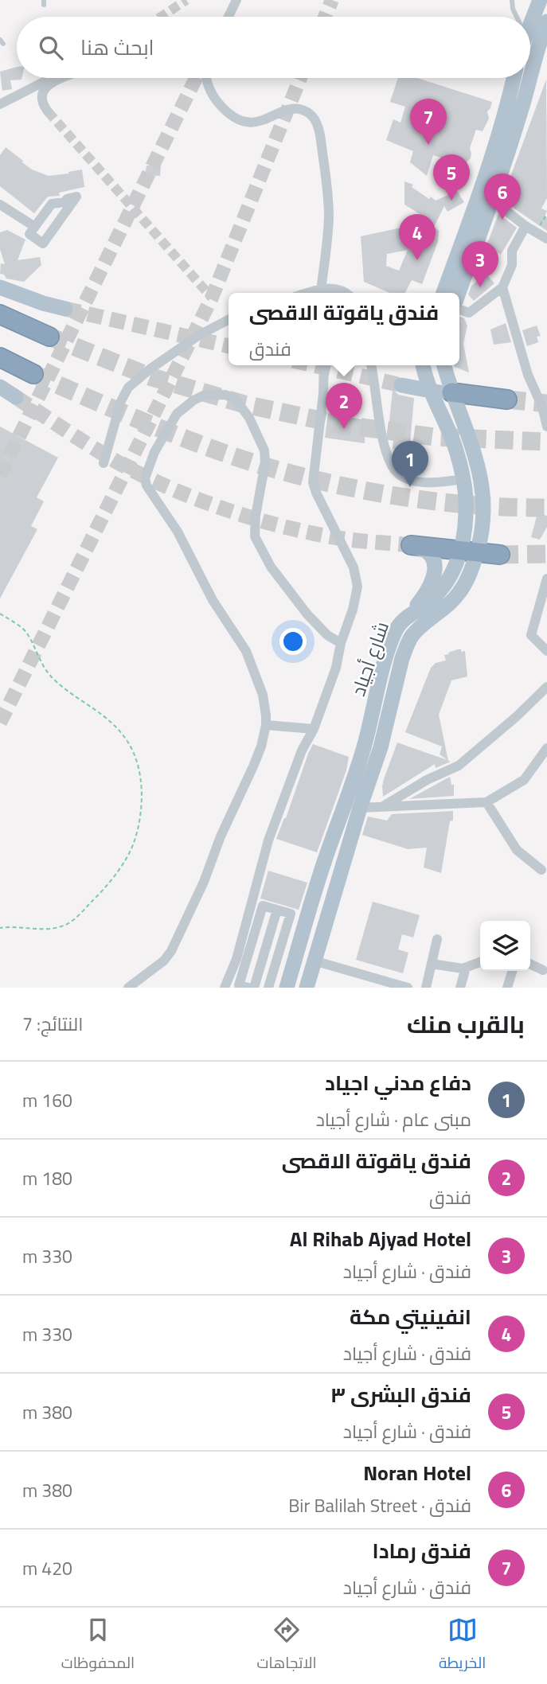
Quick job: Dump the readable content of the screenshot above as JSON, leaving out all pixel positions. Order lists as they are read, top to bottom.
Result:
{
  "streets": {
    "main road": ["شارع أجياد"]
  },
  "page": {
    "search": "ابحث هنا",
    "pins": [
      "7",
      "5",
      "6",
      "4",
      "3",
      "2",
      "1"
    ],
    "popup": ["فندق ياقوتة الاقصى", "فندق"],
    "heading": ["بالقرب منك", "النتائج: 7"],
    "list": [
      {
        "mark": "1",
        "name": "دفاع مدني اجياد",
        "note": "مبنى عام · شارع أجياد",
        "value": "160 m"
      },
      {
        "mark": "2",
        "name": "فندق ياقوتة الاقصى",
        "note": "فندق",
        "value": "180 m"
      },
      {
        "mark": "3",
        "name": "Al Rihab Ajyad Hotel",
        "note": "فندق · شارع أجياد",
        "value": "330 m"
      },
      {
        "mark": "4",
        "name": "انفينيتي مكة",
        "note": "فندق · شارع أجياد",
        "value": "330 m"
      },
      {
        "mark": "5",
        "name": "فندق البشرى ٣",
        "note": "فندق · شارع أجياد",
        "value": "380 m"
      },
      {
        "mark": "6",
        "name": "Noran Hotel",
        "note": "فندق · Bir Balilah Street",
        "value": "380 m"
      },
      {
        "mark": "7",
        "name": "فندق رمادا",
        "note": "فندق · شارع أجياد",
        "value": "420 m"
      }
    ],
    "nav": ["الخريطة", "الاتجاهات", "المحفوظات"]
  }
}
